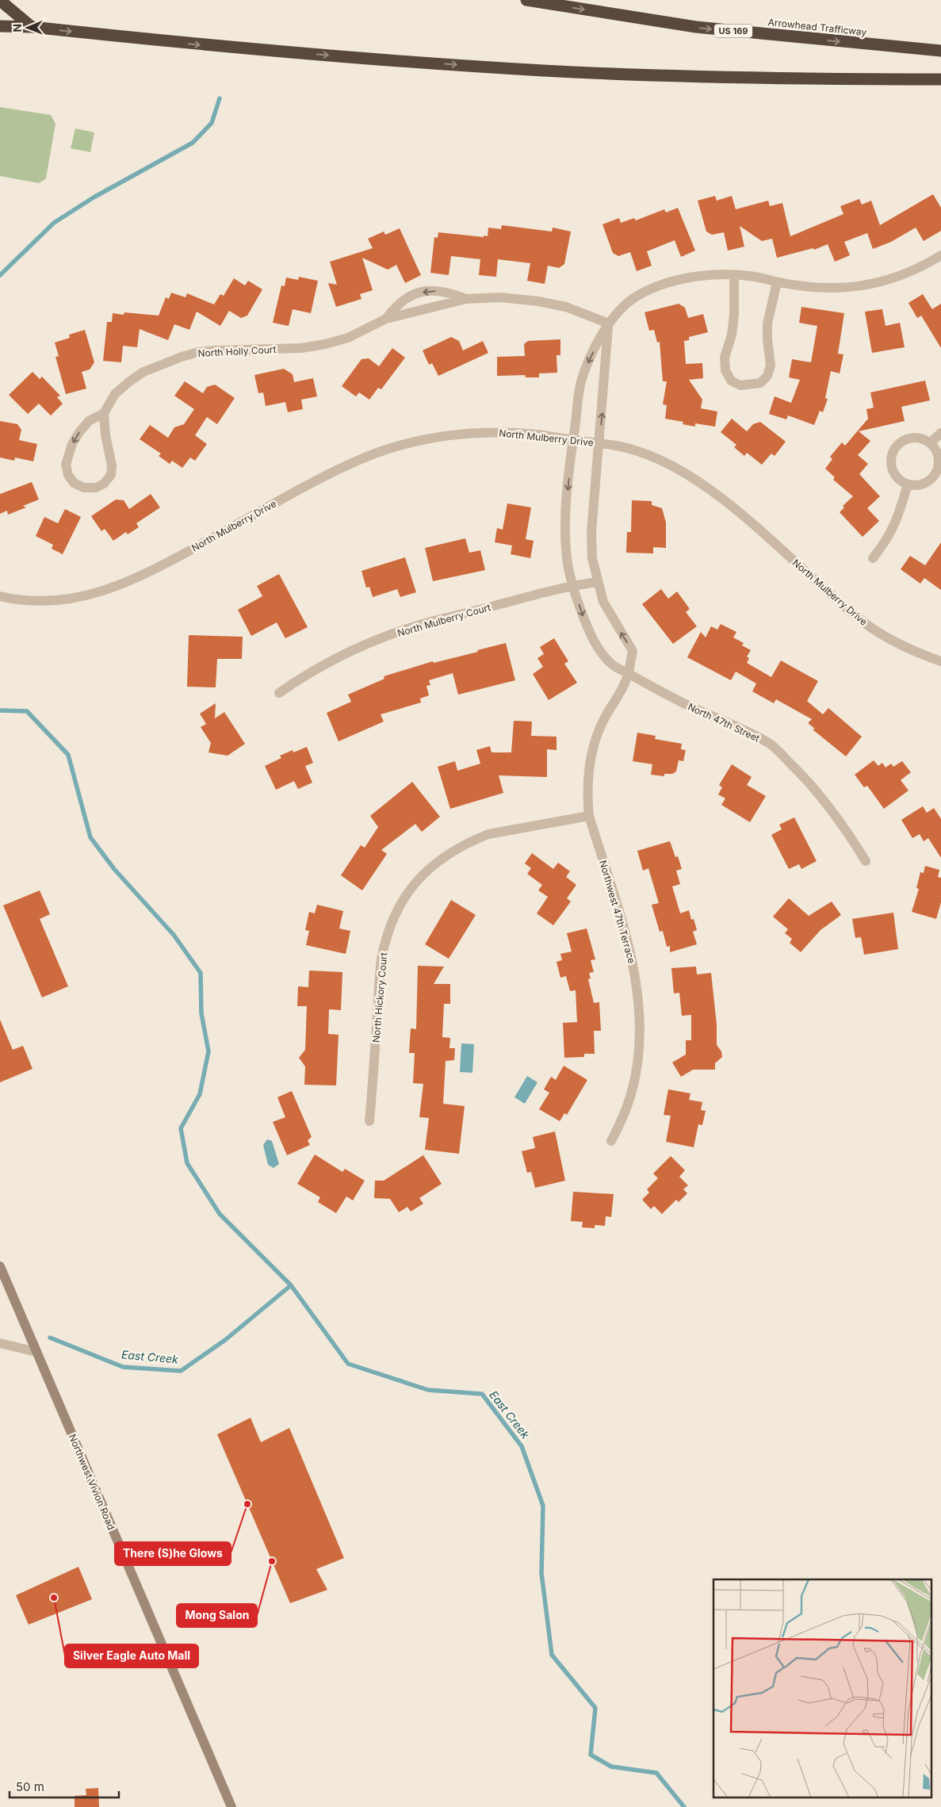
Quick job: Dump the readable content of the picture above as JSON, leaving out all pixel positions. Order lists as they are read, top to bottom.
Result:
{
  "streets": {
    "highway": ["Arrowhead Trafficway", "US 169"],
    "main road": ["Northwest Vivion Road"],
    "street": [
      "North Holly Court",
      "North Mulberry Drive",
      "North Mulberry Court",
      "North 47th Street",
      "Northwest 47th Terrace",
      "North Hickory Court"
    ]
  },
  "crossings": [
    ["North Holly Court", "North 47th Street"],
    ["North Holly Court", "Northwest 47th Terrace"],
    ["North Mulberry Drive", "North 47th Street"],
    ["North Mulberry Drive", "Northwest 47th Terrace"],
    ["North Mulberry Court", "North 47th Street"],
    ["North Mulberry Court", "Northwest 47th Terrace"],
    ["North 47th Street", "Northwest 47th Terrace"],
    ["Northwest 47th Terrace", "North Hickory Court"]
  ],
  "one_way": ["North 47th Street"],
  "water": ["East Creek"],
  "places": ["There (S)he Glows", "Mong Salon", "Silver Eagle Auto Mall"],
  "scale_bar": "50 m",
  "north": "left"
}
